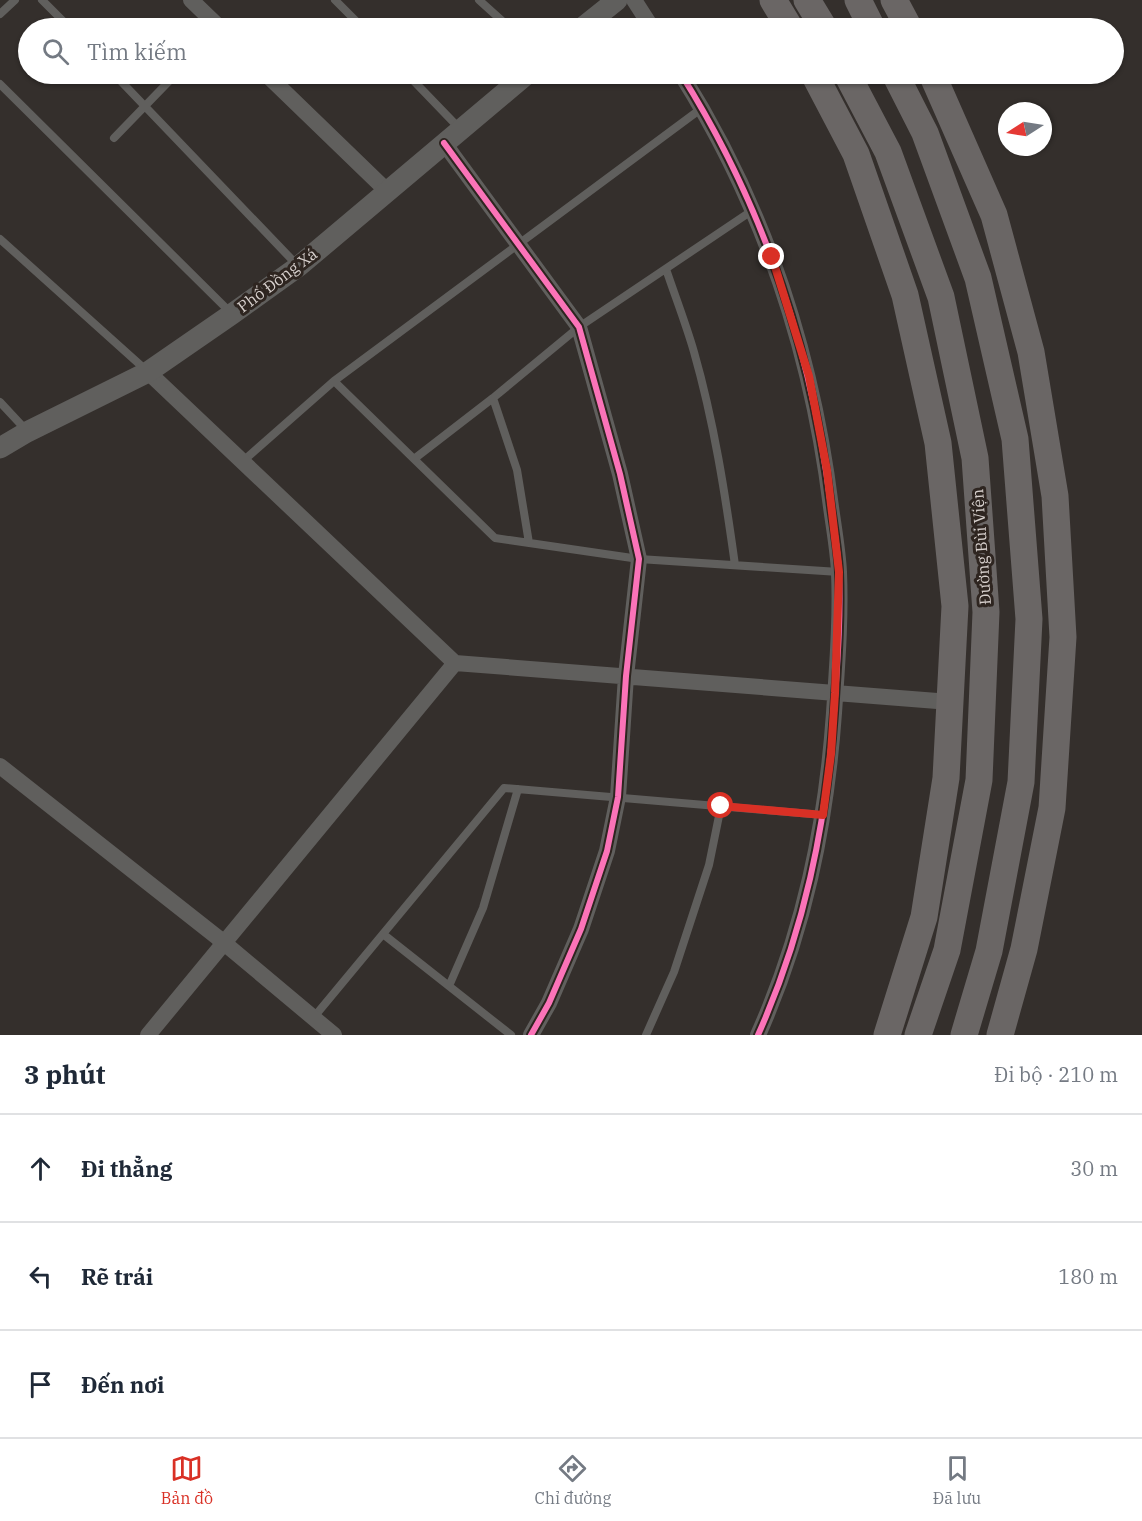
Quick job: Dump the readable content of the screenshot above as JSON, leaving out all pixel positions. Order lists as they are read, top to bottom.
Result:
{
  "streets": {
    "main road": ["Đường Bùi Viện"],
    "street": ["Phố Đồng Xá"]
  },
  "north": "left",
  "page": {
    "search": "Tìm kiếm",
    "heading": ["3 phút", "Đi bộ · 210 m"],
    "list": [
      ["Đi thẳng", "30 m"],
      ["Rẽ trái", "180 m"],
      "Đến nơi"
    ],
    "nav": ["Bản đồ", "Chỉ đường", "Đã lưu"]
  }
}
